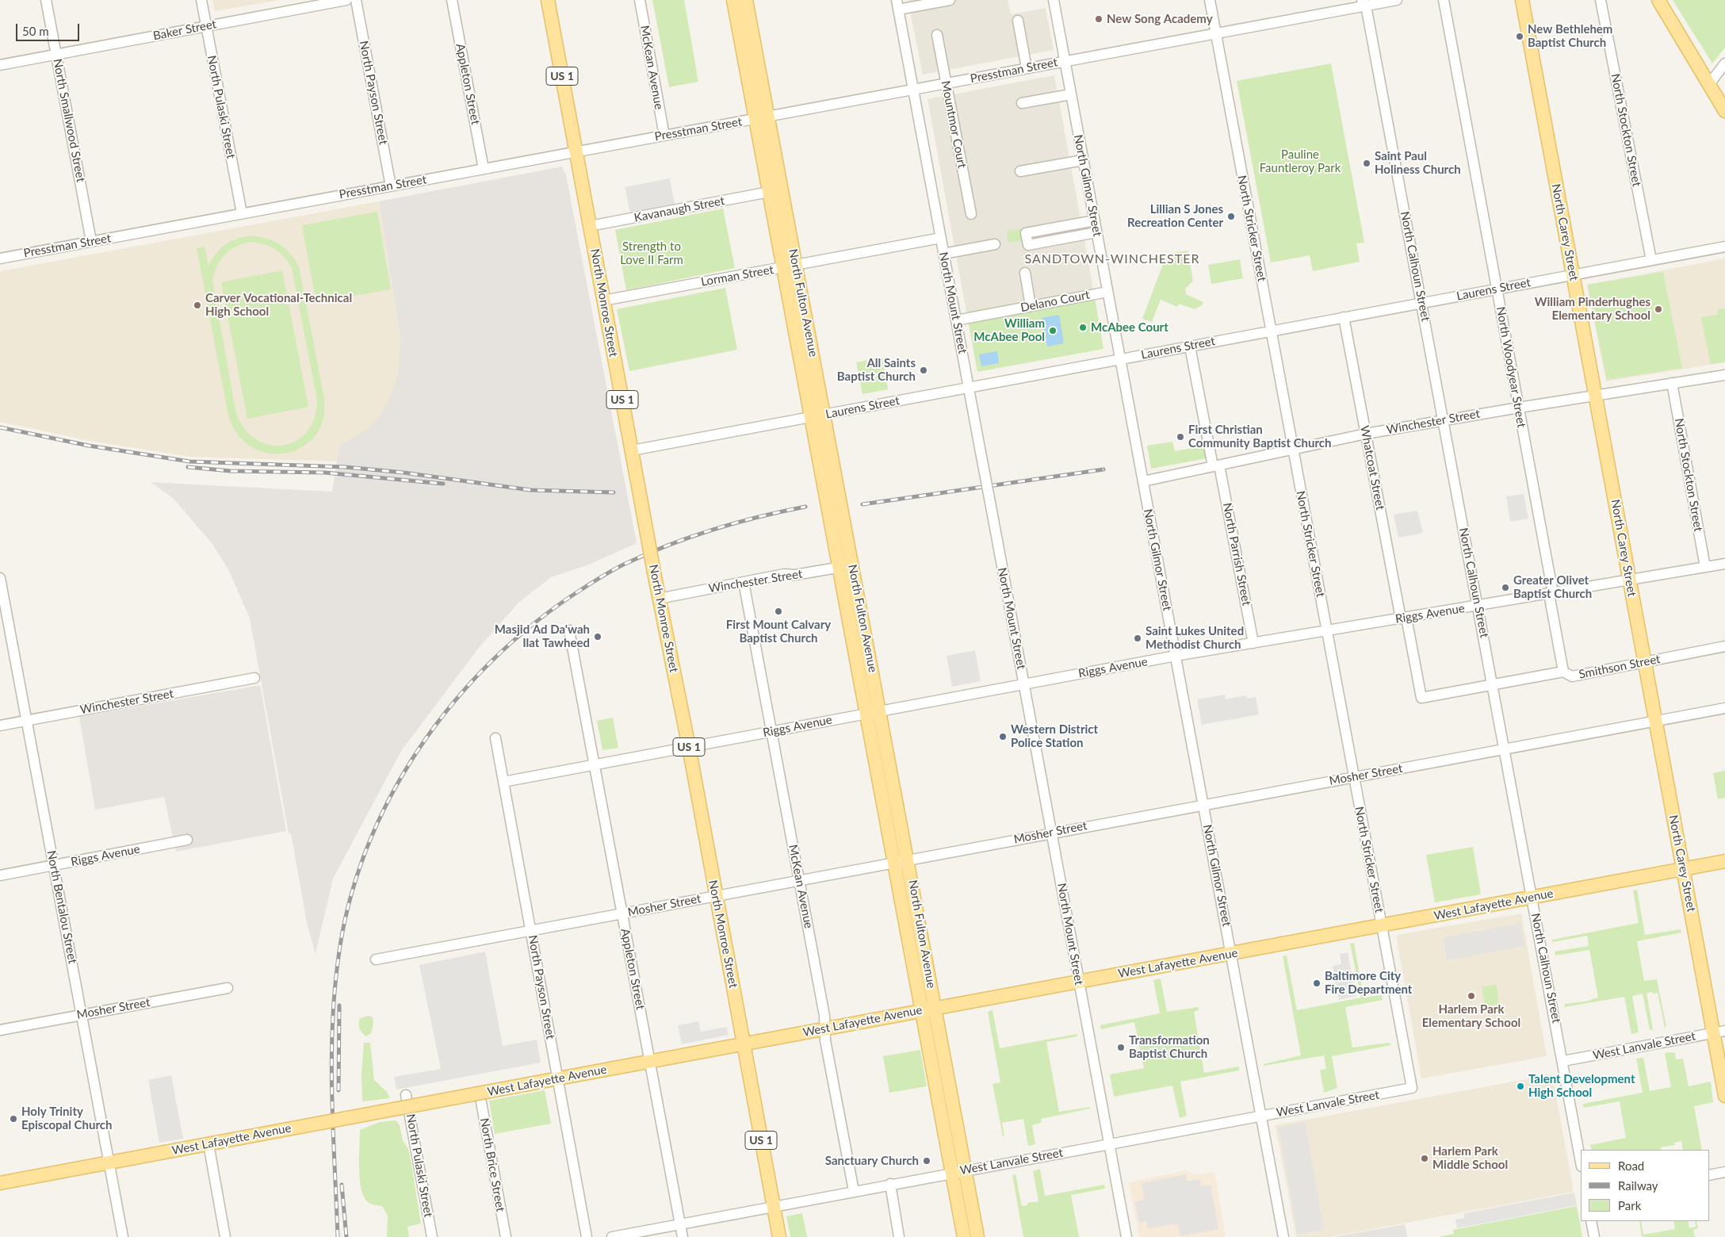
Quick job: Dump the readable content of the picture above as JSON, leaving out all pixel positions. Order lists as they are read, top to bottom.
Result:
{
  "streets": {
    "main road": [
      "US 1",
      "North Carey Street",
      "North Monroe Street",
      "North Fulton Avenue",
      "West Lafayette Avenue"
    ],
    "street": [
      "Baker Street",
      "McKean Avenue",
      "Presstman Street",
      "Appleton Street",
      "North Payson Street",
      "North Pulaski Street",
      "North Smallwood Street",
      "Mountmor Court",
      "North Stockton Street",
      "North Gilmor Street",
      "Kavanaugh Street",
      "North Stricker Street",
      "North Calhoun Street",
      "Lorman Street",
      "Laurens Street",
      "Delano Court",
      "North Mount Street",
      "North Woodyear Street",
      "Winchester Street",
      "Whatcoat Street",
      "North Parrish Street",
      "Riggs Avenue",
      "Smithson Street",
      "Mosher Street",
      "North Bentalou Street",
      "West Lanvale Street",
      "North Brice Street"
    ]
  },
  "crossings": [
    ["Baker Street", "North Pulaski Street"],
    ["Baker Street", "North Smallwood Street"],
    ["McKean Avenue", "Presstman Street"],
    ["McKean Avenue", "Winchester Street"],
    ["McKean Avenue", "Riggs Avenue"],
    ["McKean Avenue", "Mosher Street"],
    ["McKean Avenue", "West Lafayette Avenue"],
    ["McKean Avenue", "West Lanvale Street"],
    ["Presstman Street", "Appleton Street"],
    ["Presstman Street", "North Payson Street"],
    ["Presstman Street", "North Pulaski Street"],
    ["Presstman Street", "North Smallwood Street"],
    ["Presstman Street", "Mountmor Court"],
    ["Presstman Street", "North Gilmor Street"],
    ["Presstman Street", "North Stricker Street"],
    ["Presstman Street", "North Calhoun Street"],
    ["Presstman Street", "North Monroe Street"],
    ["Presstman Street", "North Fulton Avenue"],
    ["Presstman Street", "North Mount Street"],
    ["Appleton Street", "Riggs Avenue"],
    ["Appleton Street", "Mosher Street"],
    ["Appleton Street", "West Lafayette Avenue"],
    ["Appleton Street", "West Lanvale Street"],
    ["North Payson Street", "Riggs Avenue"],
    ["North Payson Street", "Mosher Street"],
    ["North Payson Street", "West Lafayette Avenue"],
    ["North Pulaski Street", "West Lafayette Avenue"],
    ["North Stockton Street", "Laurens Street"],
    ["North Stockton Street", "Winchester Street"],
    ["North Stockton Street", "Riggs Avenue"],
    ["North Gilmor Street", "Laurens Street"],
    ["North Gilmor Street", "Delano Court"],
    ["North Gilmor Street", "Winchester Street"],
    ["North Gilmor Street", "Riggs Avenue"],
    ["North Gilmor Street", "Mosher Street"],
    ["North Gilmor Street", "West Lafayette Avenue"],
    ["North Gilmor Street", "West Lanvale Street"],
    ["Kavanaugh Street", "North Monroe Street"],
    ["Kavanaugh Street", "North Fulton Avenue"],
    ["North Stricker Street", "Laurens Street"],
    ["North Stricker Street", "Winchester Street"],
    ["North Stricker Street", "Riggs Avenue"],
    ["North Stricker Street", "Mosher Street"],
    ["North Stricker Street", "West Lafayette Avenue"],
    ["North Stricker Street", "West Lanvale Street"],
    ["North Carey Street", "Laurens Street"],
    ["North Carey Street", "Winchester Street"],
    ["North Carey Street", "Riggs Avenue"],
    ["North Carey Street", "Smithson Street"],
    ["North Carey Street", "Mosher Street"],
    ["North Carey Street", "West Lafayette Avenue"],
    ["North Carey Street", "West Lanvale Street"],
    ["North Calhoun Street", "Laurens Street"],
    ["North Calhoun Street", "Winchester Street"],
    ["North Calhoun Street", "Riggs Avenue"],
    ["North Calhoun Street", "Smithson Street"],
    ["North Calhoun Street", "Mosher Street"],
    ["North Calhoun Street", "West Lafayette Avenue"],
    ["North Calhoun Street", "West Lanvale Street"],
    ["Lorman Street", "North Monroe Street"],
    ["Lorman Street", "North Fulton Avenue"],
    ["Lorman Street", "North Mount Street"],
    ["Laurens Street", "North Monroe Street"],
    ["Laurens Street", "North Fulton Avenue"],
    ["Laurens Street", "North Mount Street"],
    ["Laurens Street", "North Woodyear Street"],
    ["Laurens Street", "Whatcoat Street"],
    ["Laurens Street", "North Parrish Street"],
    ["Delano Court", "North Mount Street"],
    ["North Monroe Street", "Winchester Street"],
    ["North Monroe Street", "Riggs Avenue"],
    ["North Monroe Street", "Mosher Street"],
    ["North Monroe Street", "West Lafayette Avenue"],
    ["North Monroe Street", "West Lanvale Street"],
    ["North Fulton Avenue", "Winchester Street"],
    ["North Fulton Avenue", "Riggs Avenue"],
    ["North Fulton Avenue", "Mosher Street"],
    ["North Fulton Avenue", "West Lafayette Avenue"],
    ["North Fulton Avenue", "West Lanvale Street"],
    ["North Mount Street", "Riggs Avenue"],
    ["North Mount Street", "Mosher Street"],
    ["North Mount Street", "West Lafayette Avenue"],
    ["North Mount Street", "West Lanvale Street"],
    ["North Woodyear Street", "Winchester Street"],
    ["North Woodyear Street", "Riggs Avenue"],
    ["North Woodyear Street", "Smithson Street"],
    ["Winchester Street", "Whatcoat Street"],
    ["Winchester Street", "North Parrish Street"],
    ["Winchester Street", "North Bentalou Street"],
    ["Whatcoat Street", "Riggs Avenue"],
    ["Whatcoat Street", "Smithson Street"],
    ["North Parrish Street", "Riggs Avenue"],
    ["Riggs Avenue", "North Bentalou Street"],
    ["Mosher Street", "North Bentalou Street"],
    ["West Lafayette Avenue", "North Bentalou Street"],
    ["West Lafayette Avenue", "North Brice Street"]
  ],
  "districts": ["SANDTOWN-WINCHESTER"],
  "parks": ["Pauline Fauntleroy Park", "Strength to Love II Farm"],
  "places": [
    "New Song Academy",
    "New Bethlehem Baptist Church",
    "Saint Paul Holiness Church",
    "Lillian S Jones Recreation Center",
    "Carver Vocational-Technical High School",
    "William Pinderhughes Elementary School",
    "McAbee Court",
    "William McAbee Pool",
    "All Saints Baptist Church",
    "First Christian Community Baptist Church",
    "Greater Olivet Baptist Church",
    "First Mount Calvary Baptist Church",
    "Masjid Ad Da'wah Ilat Tawheed",
    "Saint Lukes United Methodist Church",
    "Western District Police Station",
    "Baltimore City Fire Department",
    "Harlem Park Elementary School",
    "Transformation Baptist Church",
    "Talent Development High School",
    "Holy Trinity Episcopal Church",
    "Harlem Park Middle School",
    "Sanctuary Church"
  ],
  "legend": ["Road", "Railway", "Park"],
  "scale_bar": "50 m"
}
